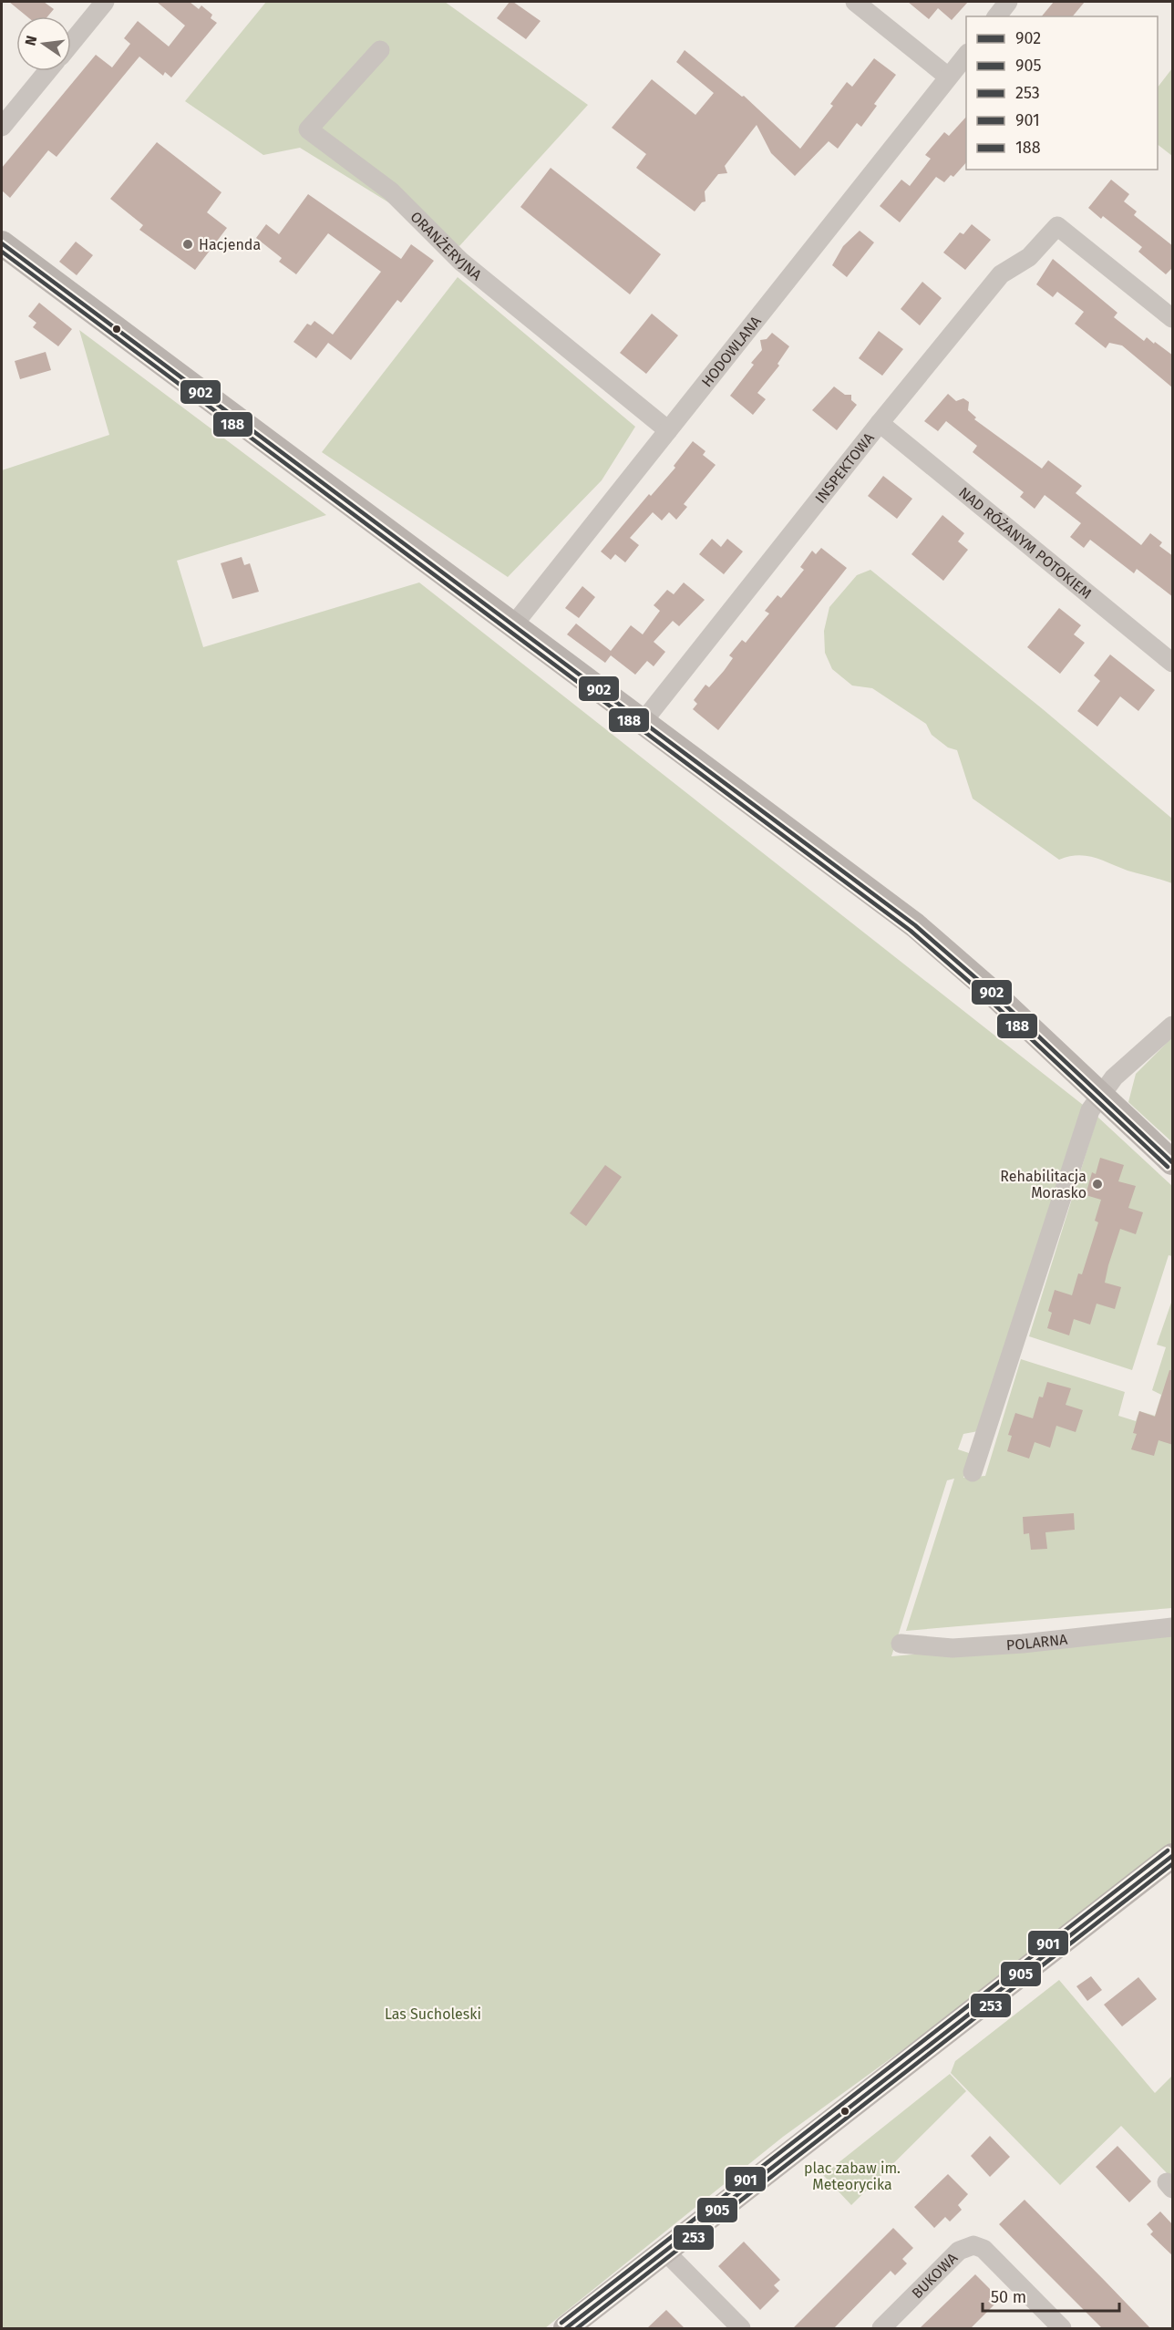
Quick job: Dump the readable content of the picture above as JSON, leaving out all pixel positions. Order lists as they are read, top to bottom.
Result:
{
  "streets": {
    "street": [
      "ORANŻERYJNA",
      "HODOWLANA",
      "INSPEKTOWA",
      "NAD RÓŻANYM POTOKIEM",
      "POLARNA",
      "BUKOWA"
    ]
  },
  "crossings": [
    ["ORANŻERYJNA", "HODOWLANA"],
    ["INSPEKTOWA", "NAD RÓŻANYM POTOKIEM"]
  ],
  "parks": ["Las Sucholeski", "plac zabaw im. Meteorycika"],
  "places": ["Hacjenda", "Rehabilitacja Morasko"],
  "lines": [
    "transit line 902",
    "transit line 188",
    "transit line 901",
    "transit line 905",
    "transit line 253"
  ],
  "legend": [
    "902",
    "905",
    "253",
    "901",
    "188"
  ],
  "scale_bar": "50 m",
  "north": "left"
}
